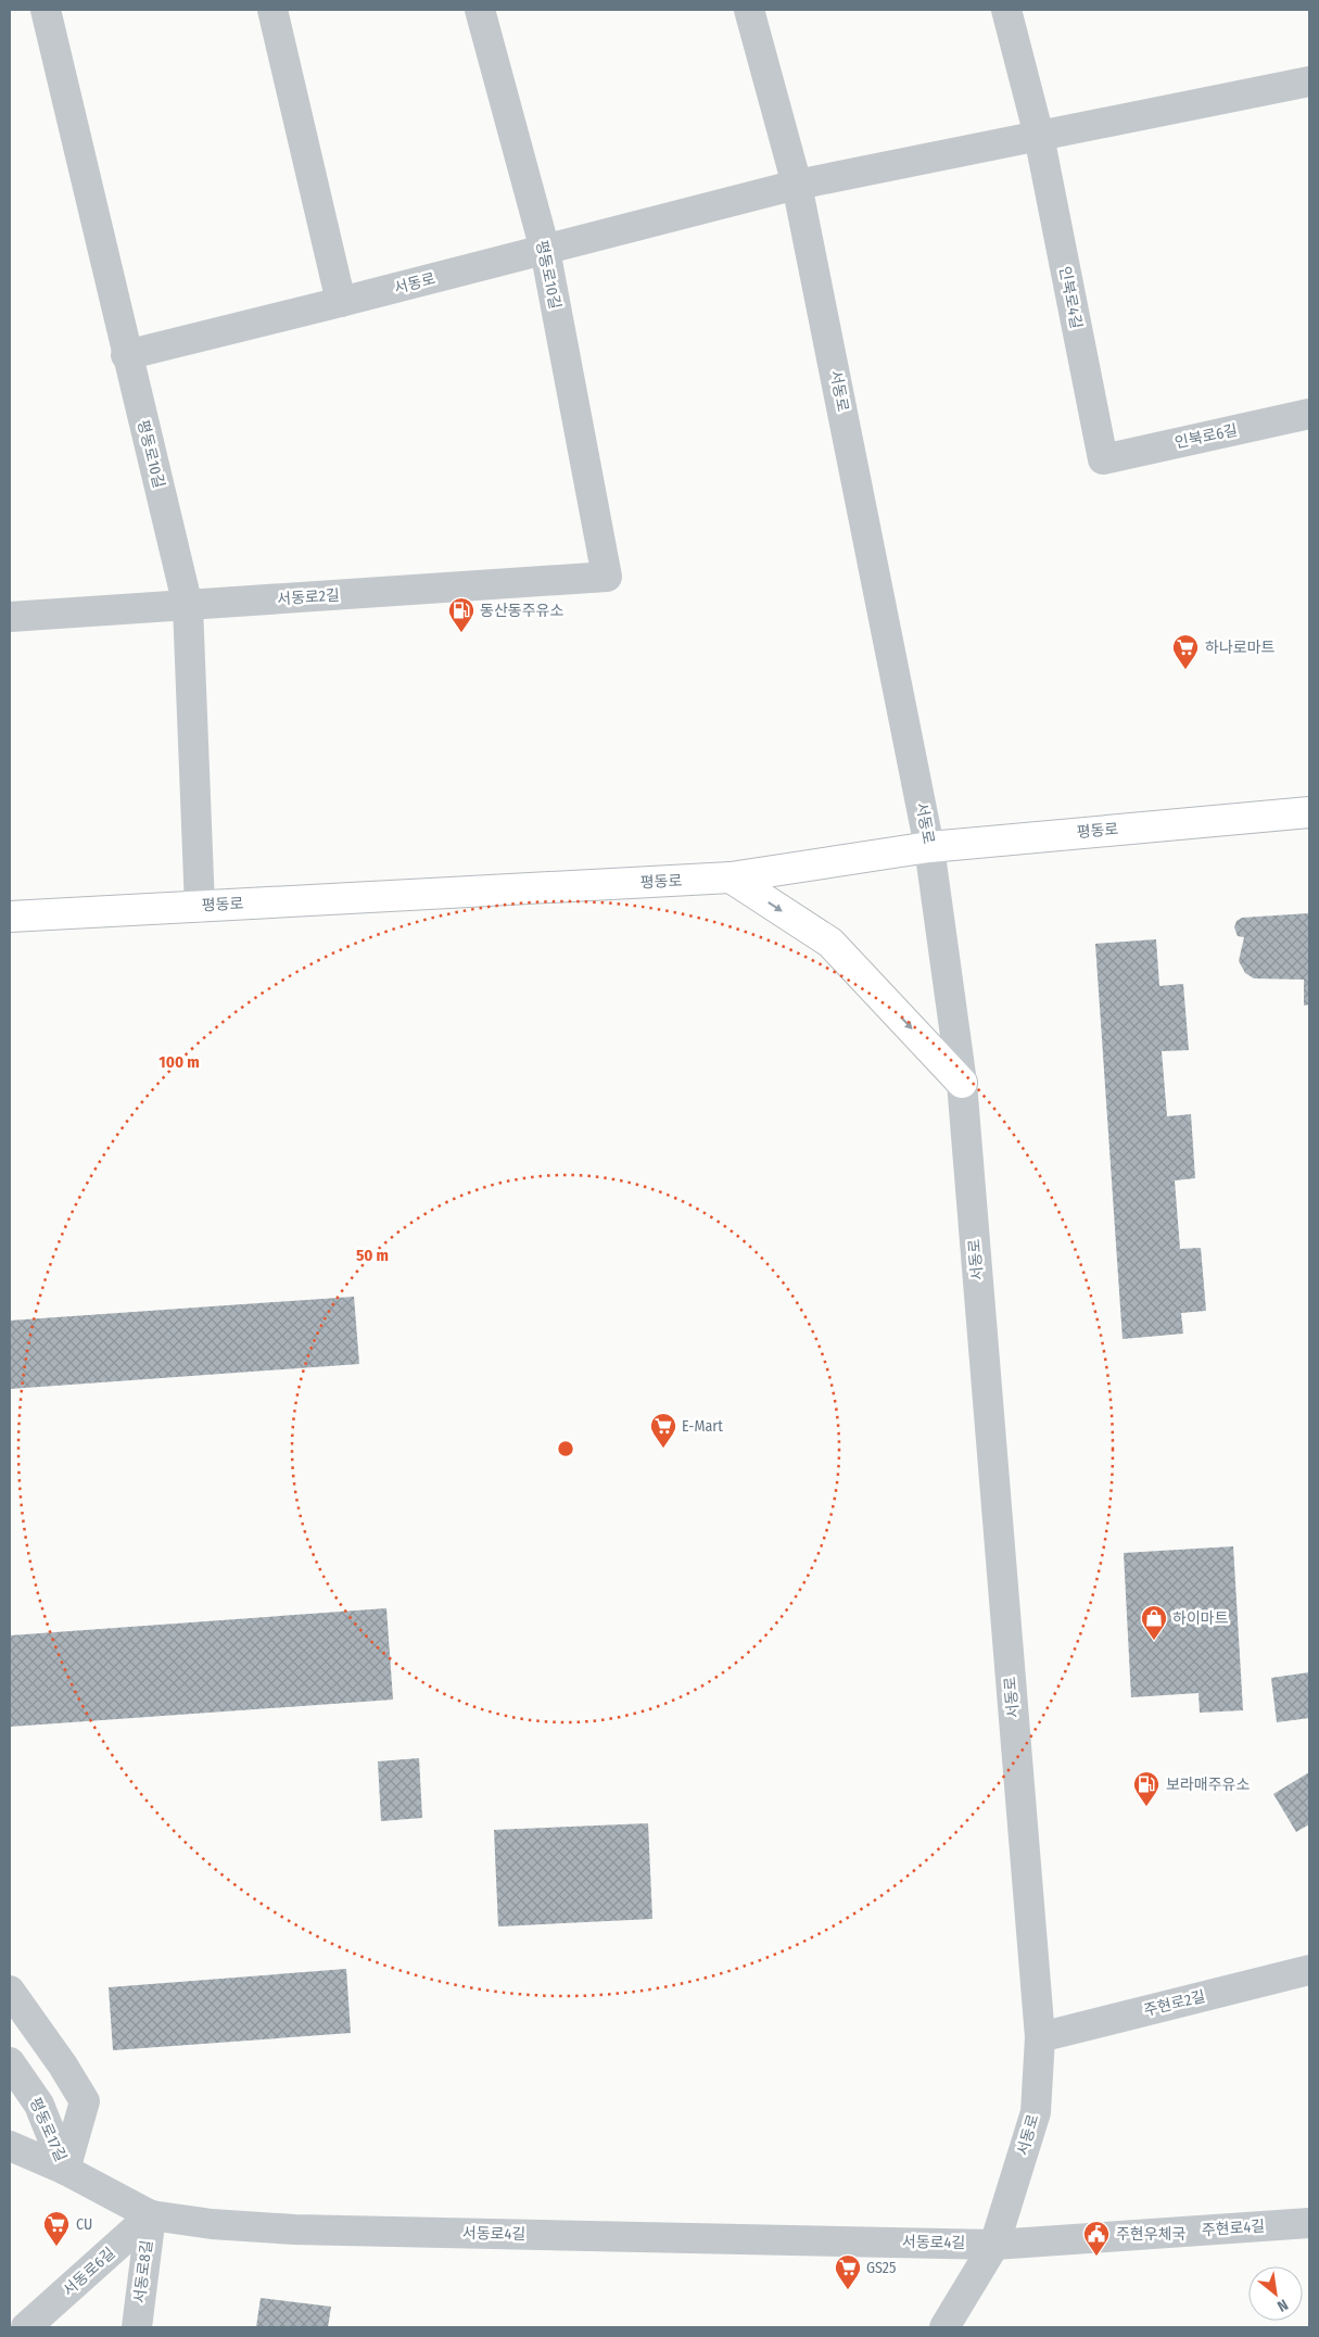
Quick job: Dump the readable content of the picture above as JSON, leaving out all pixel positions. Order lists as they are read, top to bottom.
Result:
{
  "streets": {
    "main road": ["평동로"],
    "street": [
      "평동로10길",
      "서동로",
      "인북로4길",
      "인북로6길",
      "서동로2길",
      "주현로2길",
      "평동로17길",
      "주현로4길",
      "서동로4길",
      "서동로6길",
      "서동로8길"
    ]
  },
  "crossings": [
    ["평동로10길", "서동로"],
    ["평동로10길", "서동로2길"],
    ["평동로10길", "평동로"],
    ["서동로", "평동로"],
    ["서동로", "주현로2길"],
    ["서동로", "주현로4길"],
    ["서동로", "서동로4길"],
    ["인북로4길", "인북로6길"],
    ["평동로17길", "서동로4길"],
    ["주현로4길", "서동로4길"],
    ["서동로4길", "서동로6길"],
    ["서동로4길", "서동로8길"],
    ["서동로6길", "서동로8길"]
  ],
  "places": {
    "fuel station": ["동산동주유소", "보라매주유소"],
    "supermarket": [
      "하나로마트",
      "E-Mart",
      "CU",
      "GS25"
    ],
    "shop": ["하이마트"],
    "public building": ["주현우체국"]
  },
  "north": "bottom right",
  "rings": ["100 m", "50 m"]
}
